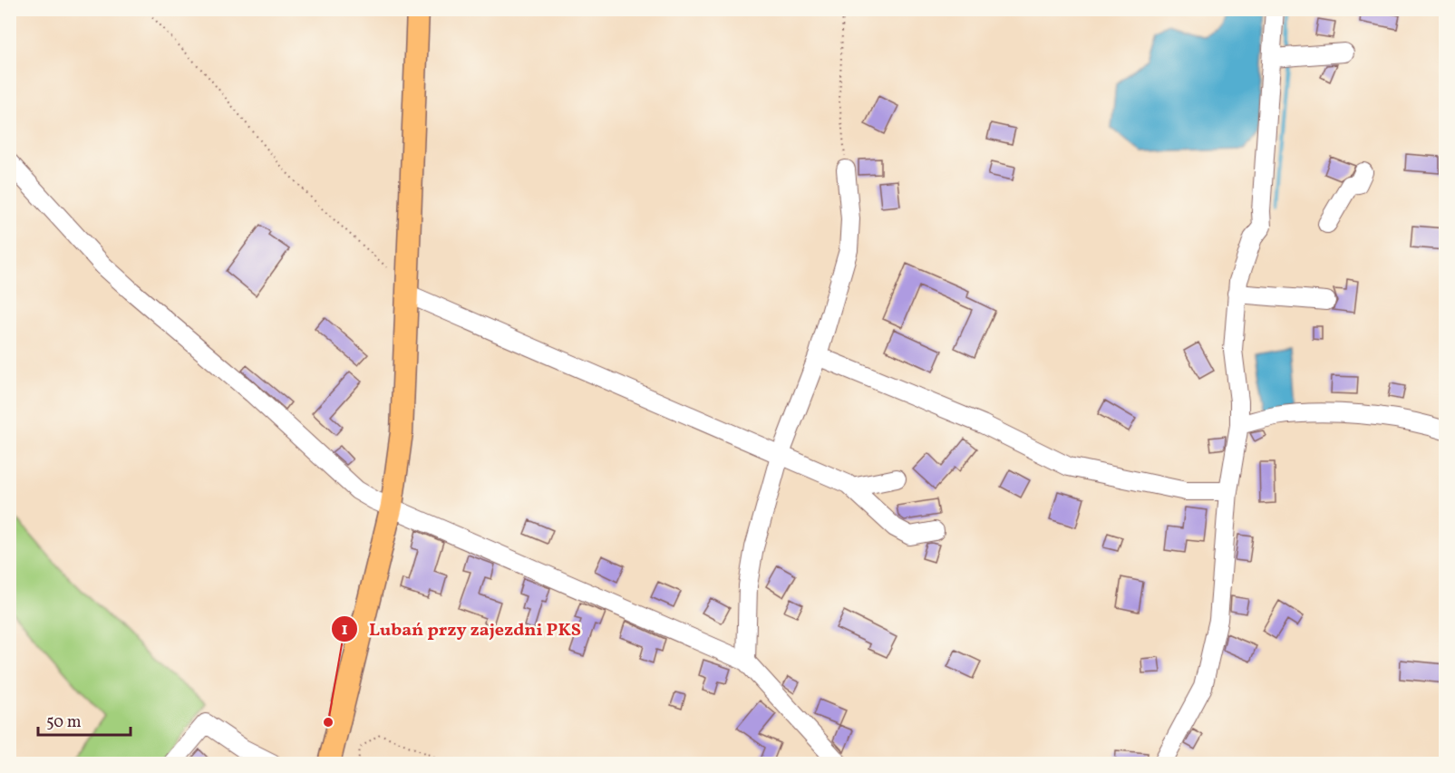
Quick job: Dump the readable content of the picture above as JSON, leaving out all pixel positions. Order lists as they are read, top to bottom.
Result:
{
  "places": ["Lubań przy zajezdni PKS"],
  "scale_bar": "50 m"
}
